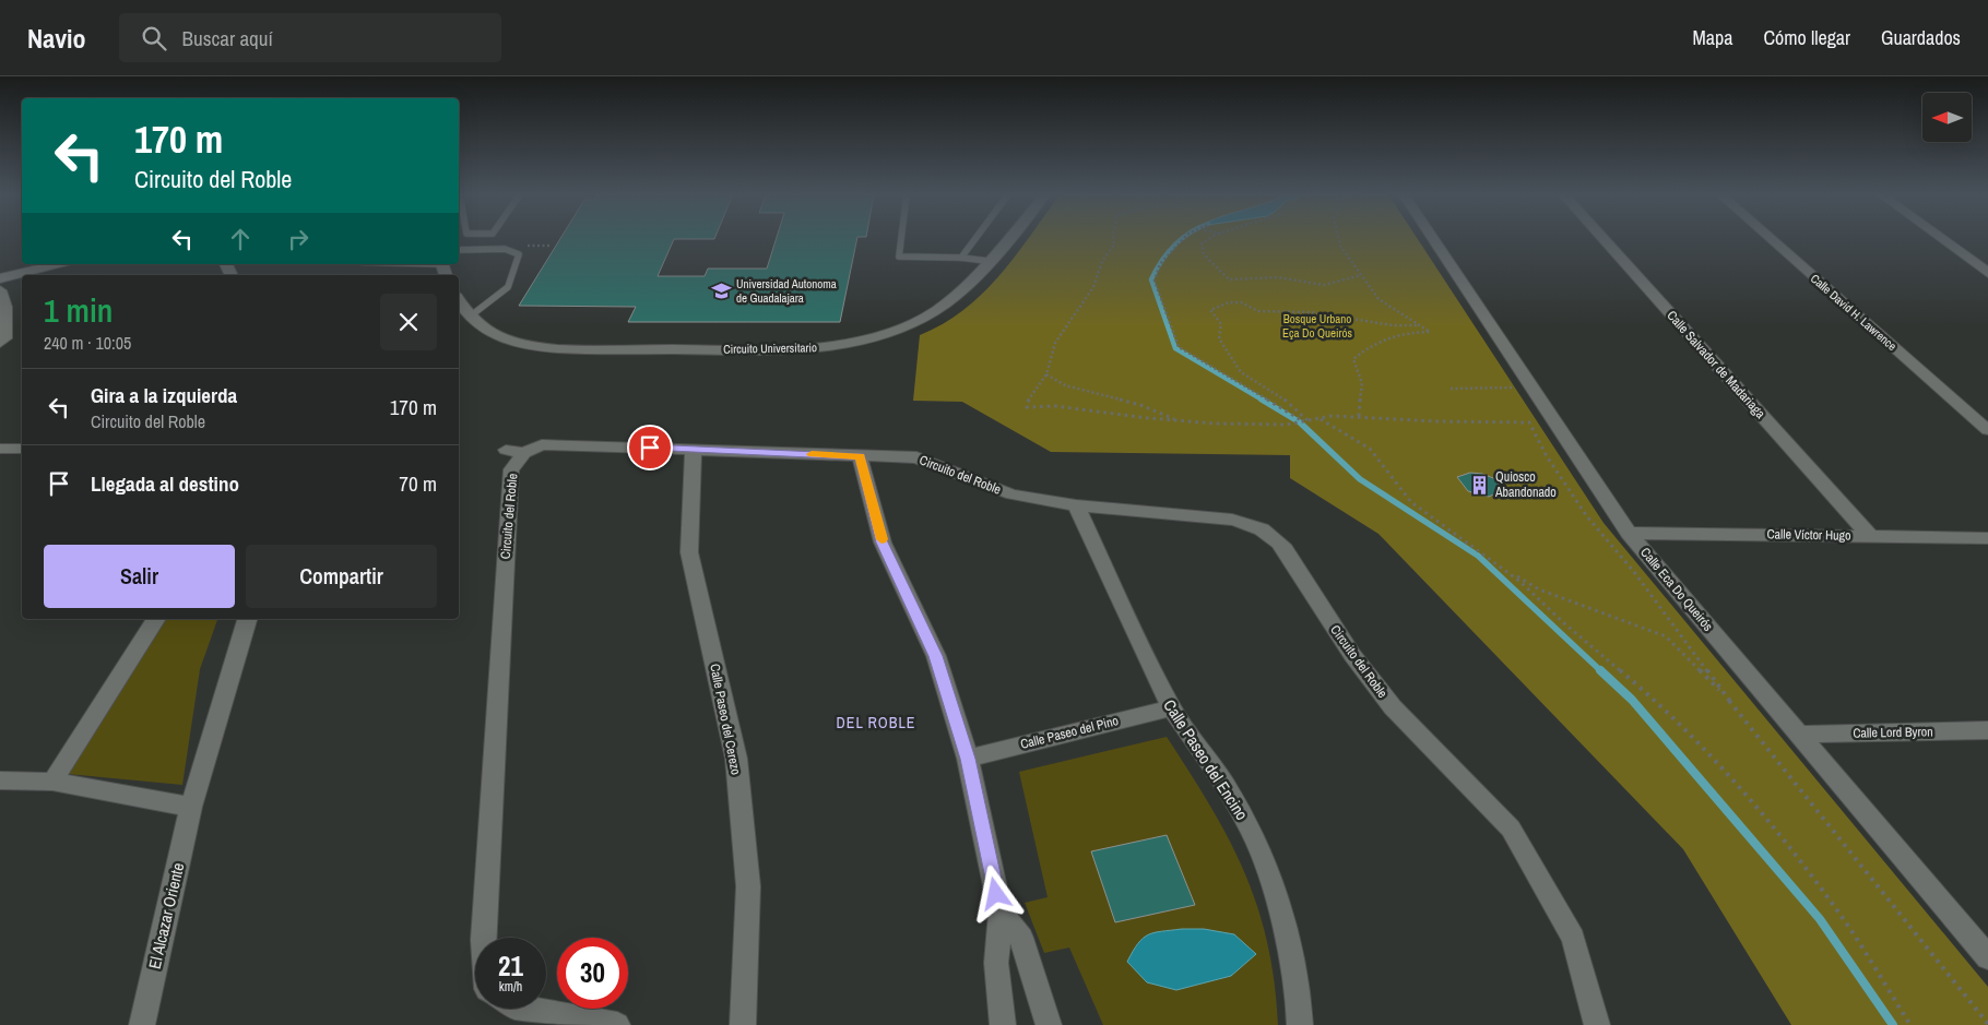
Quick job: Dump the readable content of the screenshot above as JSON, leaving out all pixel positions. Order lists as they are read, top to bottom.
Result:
{
  "streets": {
    "street": [
      "Calle David H. Lawrence",
      "Circuito Universitario",
      "Calle Salvador de Madariaga",
      "Circuito del Roble",
      "Calle Víctor Hugo",
      "Calle Eca Do Queirós",
      "Calle Paseo del Cerezo",
      "Calle Paseo del Pino",
      "Calle Lord Byron",
      "Calle Paseo del Encino",
      "El Alcazar Oriente"
    ]
  },
  "crossings": [
    ["Calle Salvador de Madariaga", "Calle Víctor Hugo"],
    ["Circuito del Roble", "Calle Paseo del Cerezo"],
    ["Circuito del Roble", "Calle Paseo del Encino"],
    ["Calle Víctor Hugo", "Calle Eca Do Queirós"],
    ["Calle Eca Do Queirós", "Calle Lord Byron"],
    ["Calle Paseo del Pino", "Calle Paseo del Encino"]
  ],
  "districts": ["DEL ROBLE"],
  "parks": ["Bosque Urbano Eça Do Queirós"],
  "places": {
    "school or university": ["Universidad Autonoma de Guadalajara"],
    "building": ["Quiosco Abandonado"]
  },
  "north": "left",
  "page": {
    "header": "Navio",
    "search": "Buscar aquí",
    "nav": ["Mapa", "Cómo llegar", "Guardados"],
    "turn": ["170 m", "Circuito del Roble"],
    "heading": ["1 min", "240 m · 10:05"],
    "list": [
      {
        "name": "Gira a la izquierda",
        "note": "Circuito del Roble",
        "value": "170 m"
      },
      {
        "name": "Llegada al destino",
        "value": "70 m"
      }
    ],
    "buttons": ["Salir", "Compartir"],
    "speed": "21 km/h",
    "limit": "30"
  }
}
